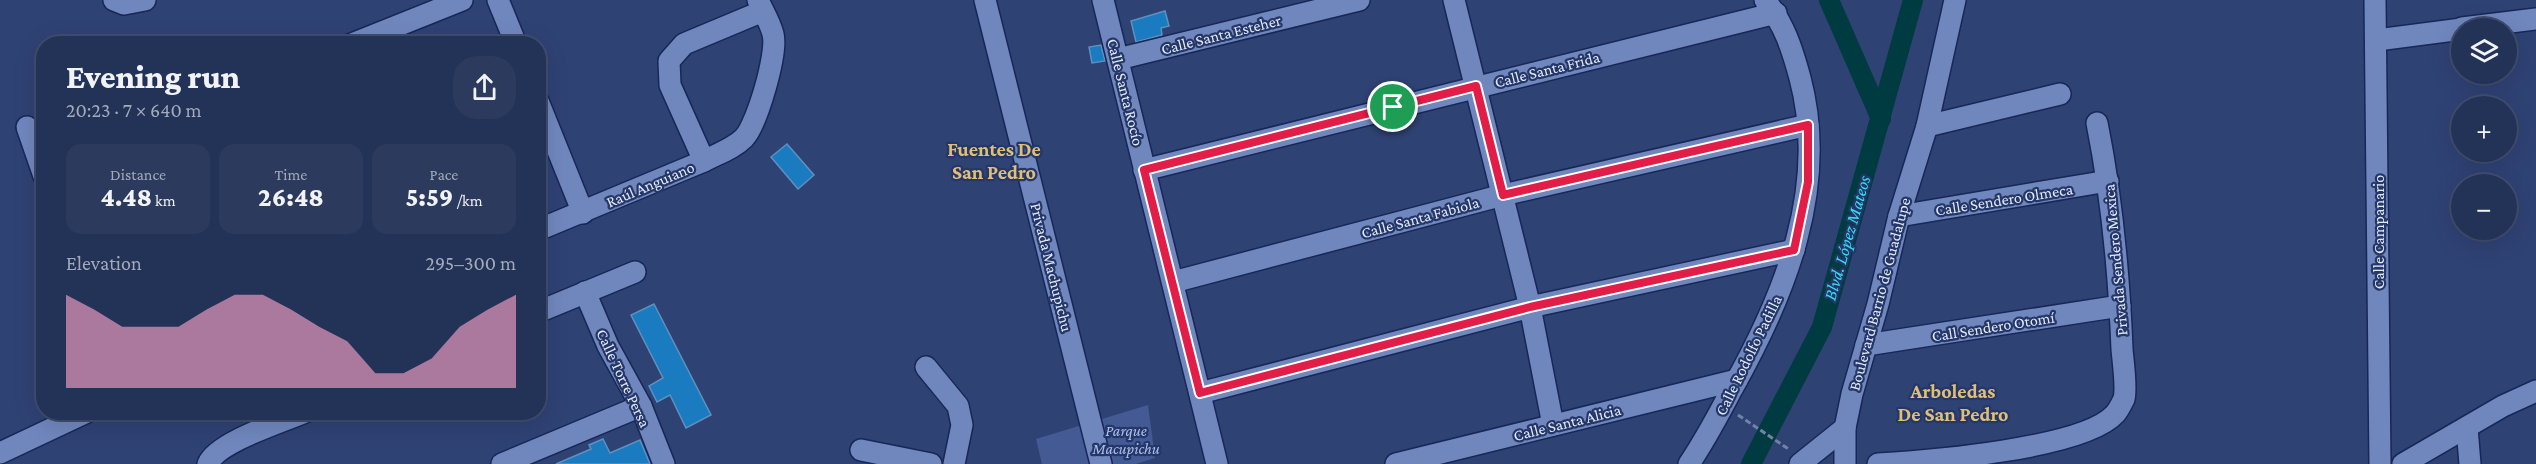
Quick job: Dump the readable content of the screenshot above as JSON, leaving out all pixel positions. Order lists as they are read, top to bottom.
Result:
{
  "streets": {
    "street": [
      "Calle Santa Esteher",
      "Calle Santa Frida",
      "Calle Santa Rocío",
      "Raúl Anguiano",
      "Calle Sendero Olmeca",
      "Calle Santa Fabiola",
      "Calle Campanario",
      "Privada Sendero Mexica",
      "Privada Machupichu",
      "Boulevard Barrio de Guadalupe",
      "Call Sendero Otomí",
      "Calle Rodolfo Padilla",
      "Calle Torre Persa",
      "Calle Santa Alicia"
    ]
  },
  "crossings": [
    ["Calle Santa Esteher", "Calle Santa Rocío"],
    ["Calle Santa Frida", "Calle Santa Rocío"],
    ["Calle Santa Frida", "Calle Rodolfo Padilla"],
    ["Calle Santa Rocío", "Calle Santa Fabiola"],
    ["Calle Sendero Olmeca", "Privada Sendero Mexica"],
    ["Calle Sendero Olmeca", "Boulevard Barrio de Guadalupe"],
    ["Calle Santa Fabiola", "Calle Rodolfo Padilla"],
    ["Privada Sendero Mexica", "Call Sendero Otomí"],
    ["Boulevard Barrio de Guadalupe", "Call Sendero Otomí"],
    ["Calle Rodolfo Padilla", "Calle Santa Alicia"]
  ],
  "districts": ["Fuentes De San Pedro", "Arboledas De San Pedro"],
  "water": ["Blvd. López Mateos"],
  "parks": ["Parque Macupichu"],
  "page": {
    "map_buttons": ["+", "−"],
    "heading": ["Evening run", "20:23 · 7 × 640 m"],
    "stats": [
      ["Distance", "4.48 km"],
      ["Time", "26:48"],
      ["Pace", "5:59 /km"]
    ],
    "chart": ["Elevation", "295–300 m"]
  }
}
